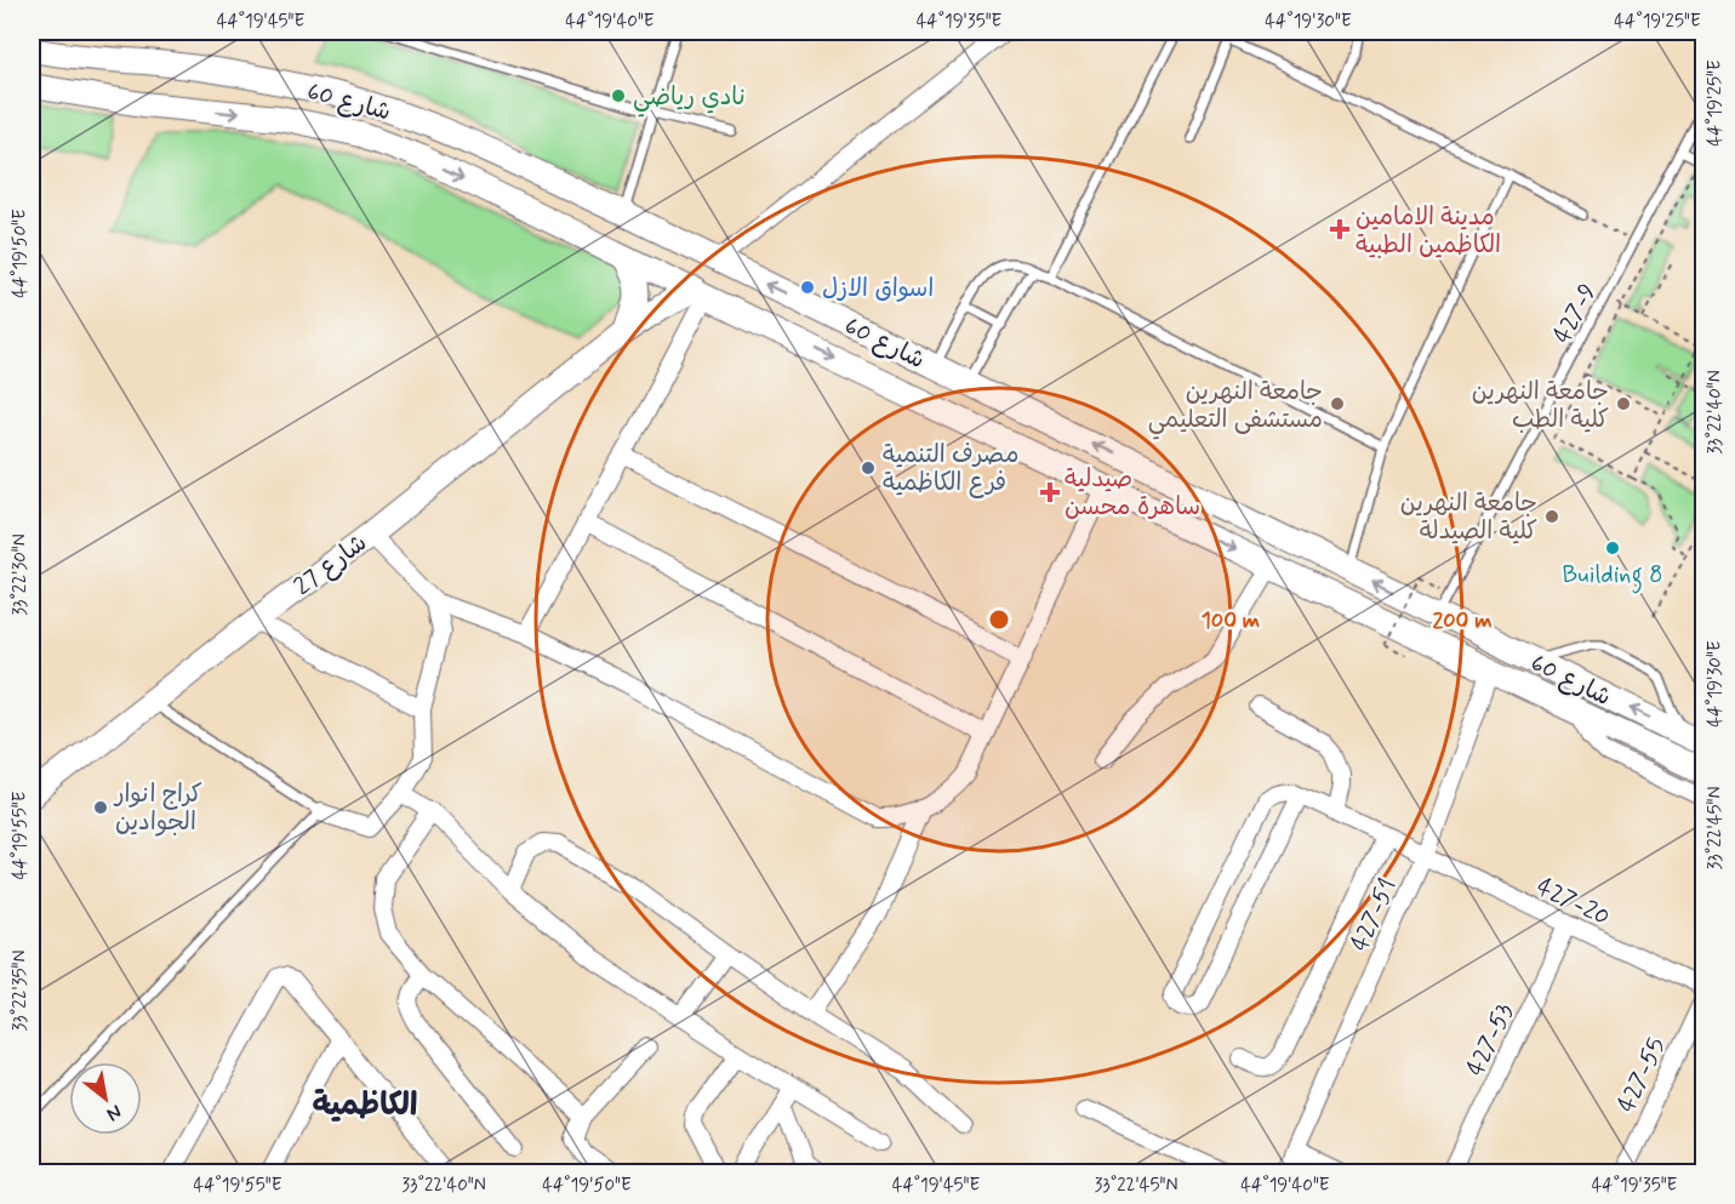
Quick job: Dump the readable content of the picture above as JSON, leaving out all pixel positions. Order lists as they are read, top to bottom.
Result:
{
  "streets": {
    "street": [
      "شارع 60",
      "شارع 27",
      "427-20",
      "427-51",
      "427-53",
      "427-55"
    ],
    "lane": ["427-9"]
  },
  "crossings": [
    ["شارع 60", "427-9"],
    ["شارع 60", "شارع 27"],
    ["شارع 60", "427-51"],
    ["427-20", "427-51"],
    ["427-20", "427-53"]
  ],
  "districts": ["الكاظمية"],
  "places": {
    "other": [
      "نادي رياضي",
      "اسواق الازل",
      "جامعة النهرين مستشفى التعليمي",
      "جامعة النهرين كلية الطب",
      "مصرف التنمية فرع الكاظمية",
      "جامعة النهرين كلية الصيدلة",
      "Building 8",
      "كراج انوار الجوادين"
    ],
    "health": ["مدينة الامامين الكاظمين الطبية", "صيدلية ساهرة محسن"]
  },
  "north": "bottom right",
  "coordinates": [
    "44°19'45\"E",
    "44°19'40\"E",
    "44°19'35\"E",
    "44°19'30\"E",
    "44°19'25\"E",
    "44°19'50\"E",
    "33°22'40\"N",
    "33°22'30\"N",
    "33°22'45\"N",
    "44°19'55\"E",
    "33°22'35\"N"
  ],
  "rings": ["100 m", "200 m"]
}
